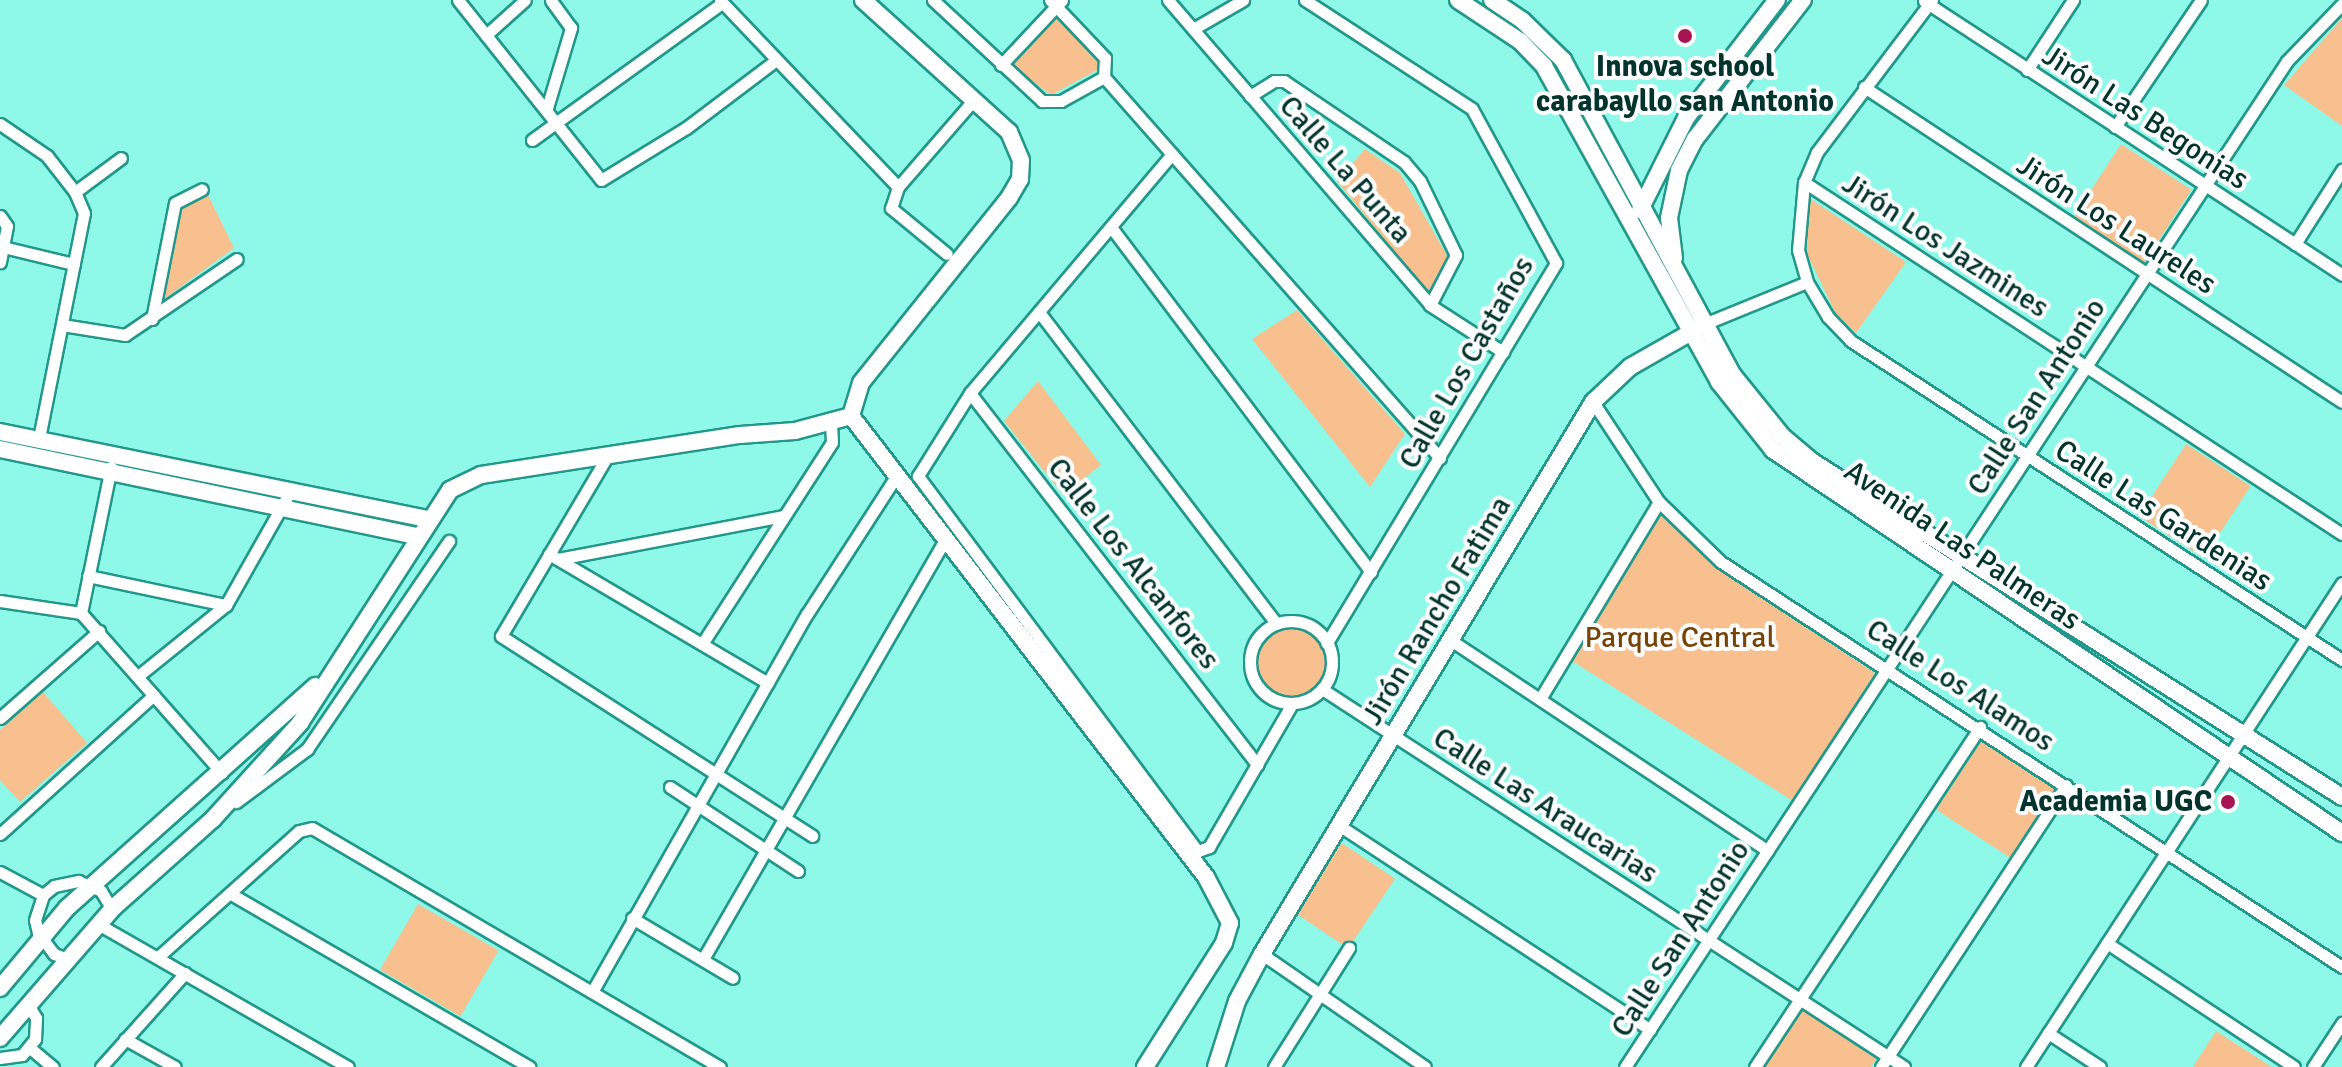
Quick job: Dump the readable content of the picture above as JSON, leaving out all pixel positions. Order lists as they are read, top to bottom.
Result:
{
  "streets": {
    "street": [
      "Jirón Las Begonias",
      "Calle La Punta",
      "Jirón Los Laureles",
      "Jirón Los Jazmines",
      "Calle Los Castaños",
      "Calle San Antonio",
      "Calle Las Gardenias",
      "Avenida Las Palmeras",
      "Calle Los Alcanfores",
      "Jirón Rancho Fatima",
      "Calle Los Alamos",
      "Calle Las Araucarias"
    ]
  },
  "crossings": [
    ["Jirón Las Begonias", "Calle San Antonio"],
    ["Jirón Las Begonias", "Calle Las Gardenias"],
    ["Calle La Punta", "Calle Los Castaños"],
    ["Jirón Los Laureles", "Calle San Antonio"],
    ["Jirón Los Laureles", "Calle Las Gardenias"],
    ["Jirón Los Jazmines", "Calle San Antonio"],
    ["Jirón Los Jazmines", "Calle Las Gardenias"],
    ["Calle Los Castaños", "Calle Las Araucarias"],
    ["Calle San Antonio", "Calle Las Gardenias"],
    ["Calle San Antonio", "Avenida Las Palmeras"],
    ["Calle San Antonio", "Calle Los Alamos"],
    ["Calle San Antonio", "Calle Las Araucarias"],
    ["Calle Las Gardenias", "Jirón Rancho Fatima"],
    ["Avenida Las Palmeras", "Jirón Rancho Fatima"],
    ["Jirón Rancho Fatima", "Calle Los Alamos"],
    ["Jirón Rancho Fatima", "Calle Las Araucarias"]
  ],
  "parks": ["Parque Central"],
  "places": ["Innova school carabayllo san Antonio", "Academia UGC"]
}
